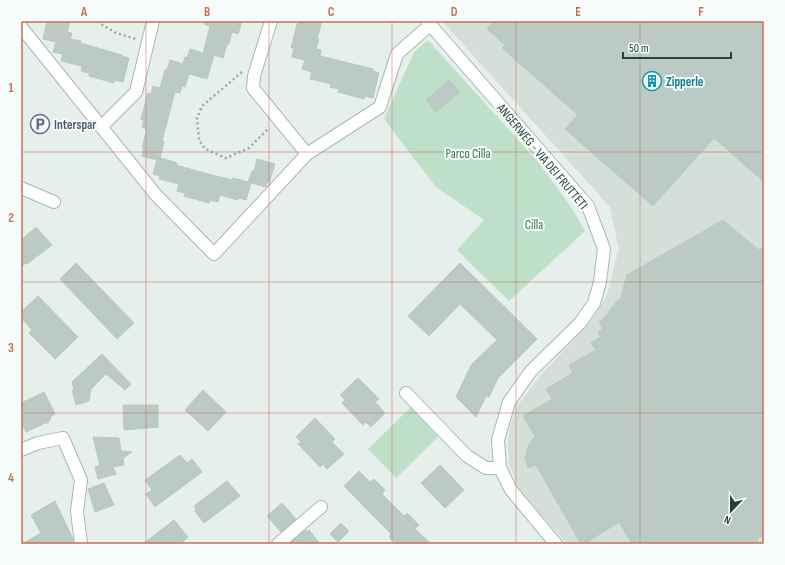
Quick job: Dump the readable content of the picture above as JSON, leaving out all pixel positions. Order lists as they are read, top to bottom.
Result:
{
  "streets": {
    "street": ["ANGERWEG - VIA DEI FRUTTETI"]
  },
  "parks": ["Parco Cilla", "Cilla"],
  "places": {
    "building": ["Zipperle"],
    "parking": ["Interspar"]
  },
  "scale_bar": "50 m",
  "north": "bottom",
  "grid": {
    "columns": [
      "A",
      "B",
      "C",
      "D",
      "E",
      "F"
    ],
    "rows": [
      "1",
      "2",
      "3",
      "4"
    ]
  }
}
